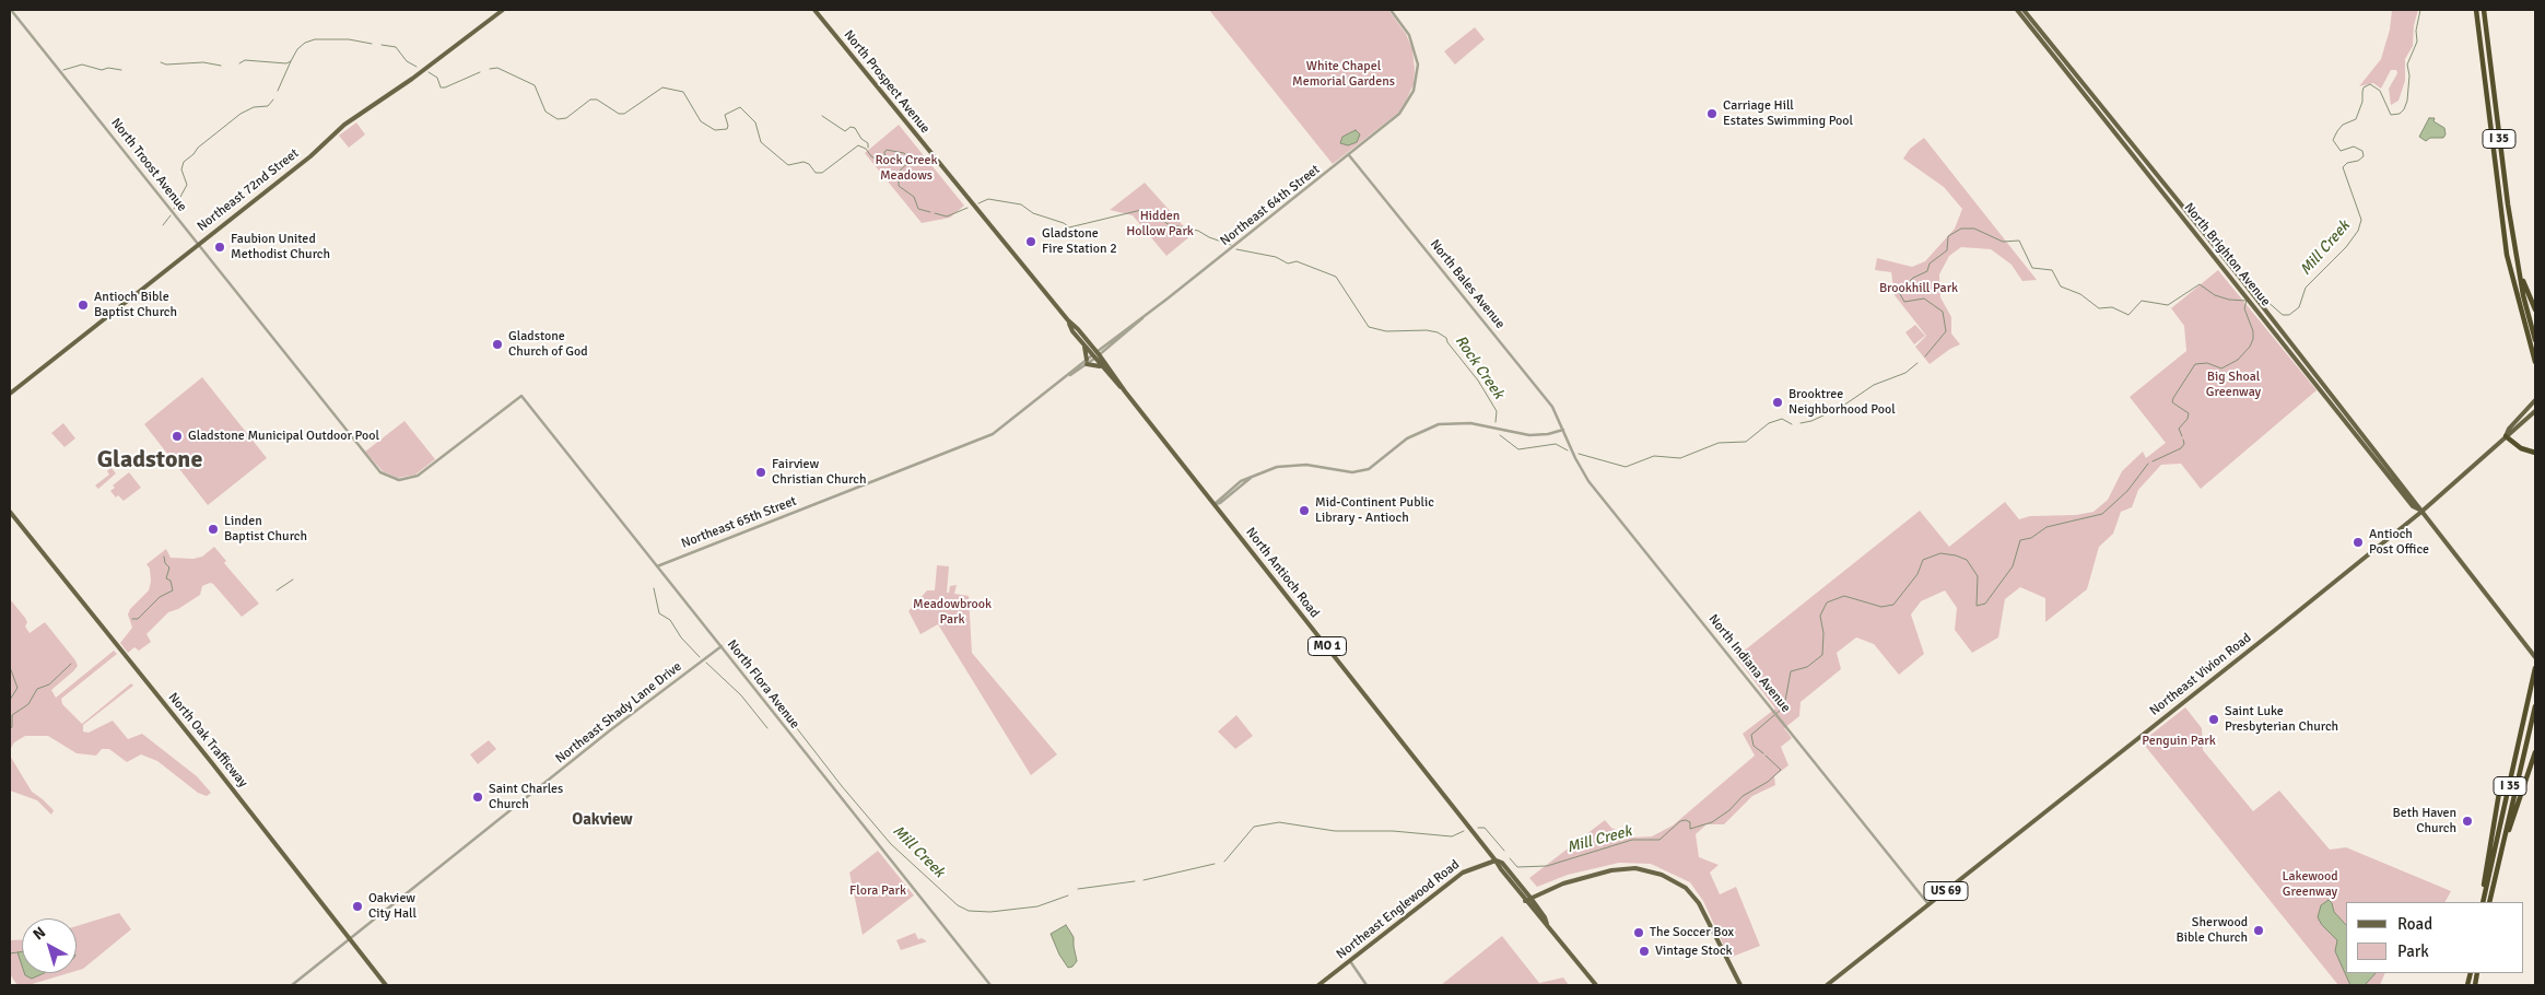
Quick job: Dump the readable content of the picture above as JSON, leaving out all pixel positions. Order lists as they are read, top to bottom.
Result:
{
  "streets": {
    "highway": ["I 35"],
    "main road": [
      "North Prospect Avenue",
      "Northeast 72nd Street",
      "North Brighton Avenue",
      "North Antioch Road",
      "MO 1",
      "Northeast Vivion Road",
      "North Oak Trafficway",
      "US 69",
      "Northeast Englewood Road"
    ],
    "street": [
      "North Troost Avenue",
      "Northeast 64th Street",
      "North Bales Avenue",
      "Northeast 65th Street",
      "North Indiana Avenue",
      "North Flora Avenue",
      "Northeast Shady Lane Drive"
    ]
  },
  "crossings": [
    ["North Prospect Avenue", "Northeast 64th Street"],
    ["North Prospect Avenue", "MO 1"],
    ["North Troost Avenue", "Northeast 72nd Street"],
    ["North Troost Avenue", "North Flora Avenue"],
    ["Northeast 64th Street", "North Bales Avenue"],
    ["Northeast 64th Street", "Northeast 65th Street"],
    ["Northeast 64th Street", "MO 1"],
    ["North Brighton Avenue", "Northeast Vivion Road"],
    ["North Bales Avenue", "North Indiana Avenue"],
    ["Northeast 65th Street", "North Flora Avenue"],
    ["North Antioch Road", "MO 1"],
    ["North Antioch Road", "Northeast Englewood Road"],
    ["North Indiana Avenue", "Northeast Vivion Road"],
    ["North Flora Avenue", "Northeast Shady Lane Drive"],
    ["Northeast Shady Lane Drive", "North Oak Trafficway"]
  ],
  "districts": ["Gladstone", "Oakview"],
  "water": ["Mill Creek", "Rock Creek"],
  "parks": [
    "White Chapel Memorial Gardens",
    "Rock Creek Meadows",
    "Hidden Hollow Park",
    "Brookhill Park",
    "Big Shoal Greenway",
    "Meadowbrook Park",
    "Penguin Park",
    "Lakewood Greenway",
    "Flora Park"
  ],
  "places": [
    "Carriage Hill Estates Swimming Pool",
    "Gladstone Fire Station 2",
    "Faubion United Methodist Church",
    "Antioch Bible Baptist Church",
    "Gladstone Church of God",
    "Brooktree Neighborhood Pool",
    "Gladstone Municipal Outdoor Pool",
    "Fairview Christian Church",
    "Mid-Continent Public Library - Antioch",
    "Linden Baptist Church",
    "Antioch Post Office",
    "Saint Luke Presbyterian Church",
    "Saint Charles Church",
    "Beth Haven Church",
    "Oakview City Hall",
    "Sherwood Bible Church",
    "The Soccer Box",
    "Vintage Stock"
  ],
  "legend": ["Road", "Park"],
  "north": "top left"
}
